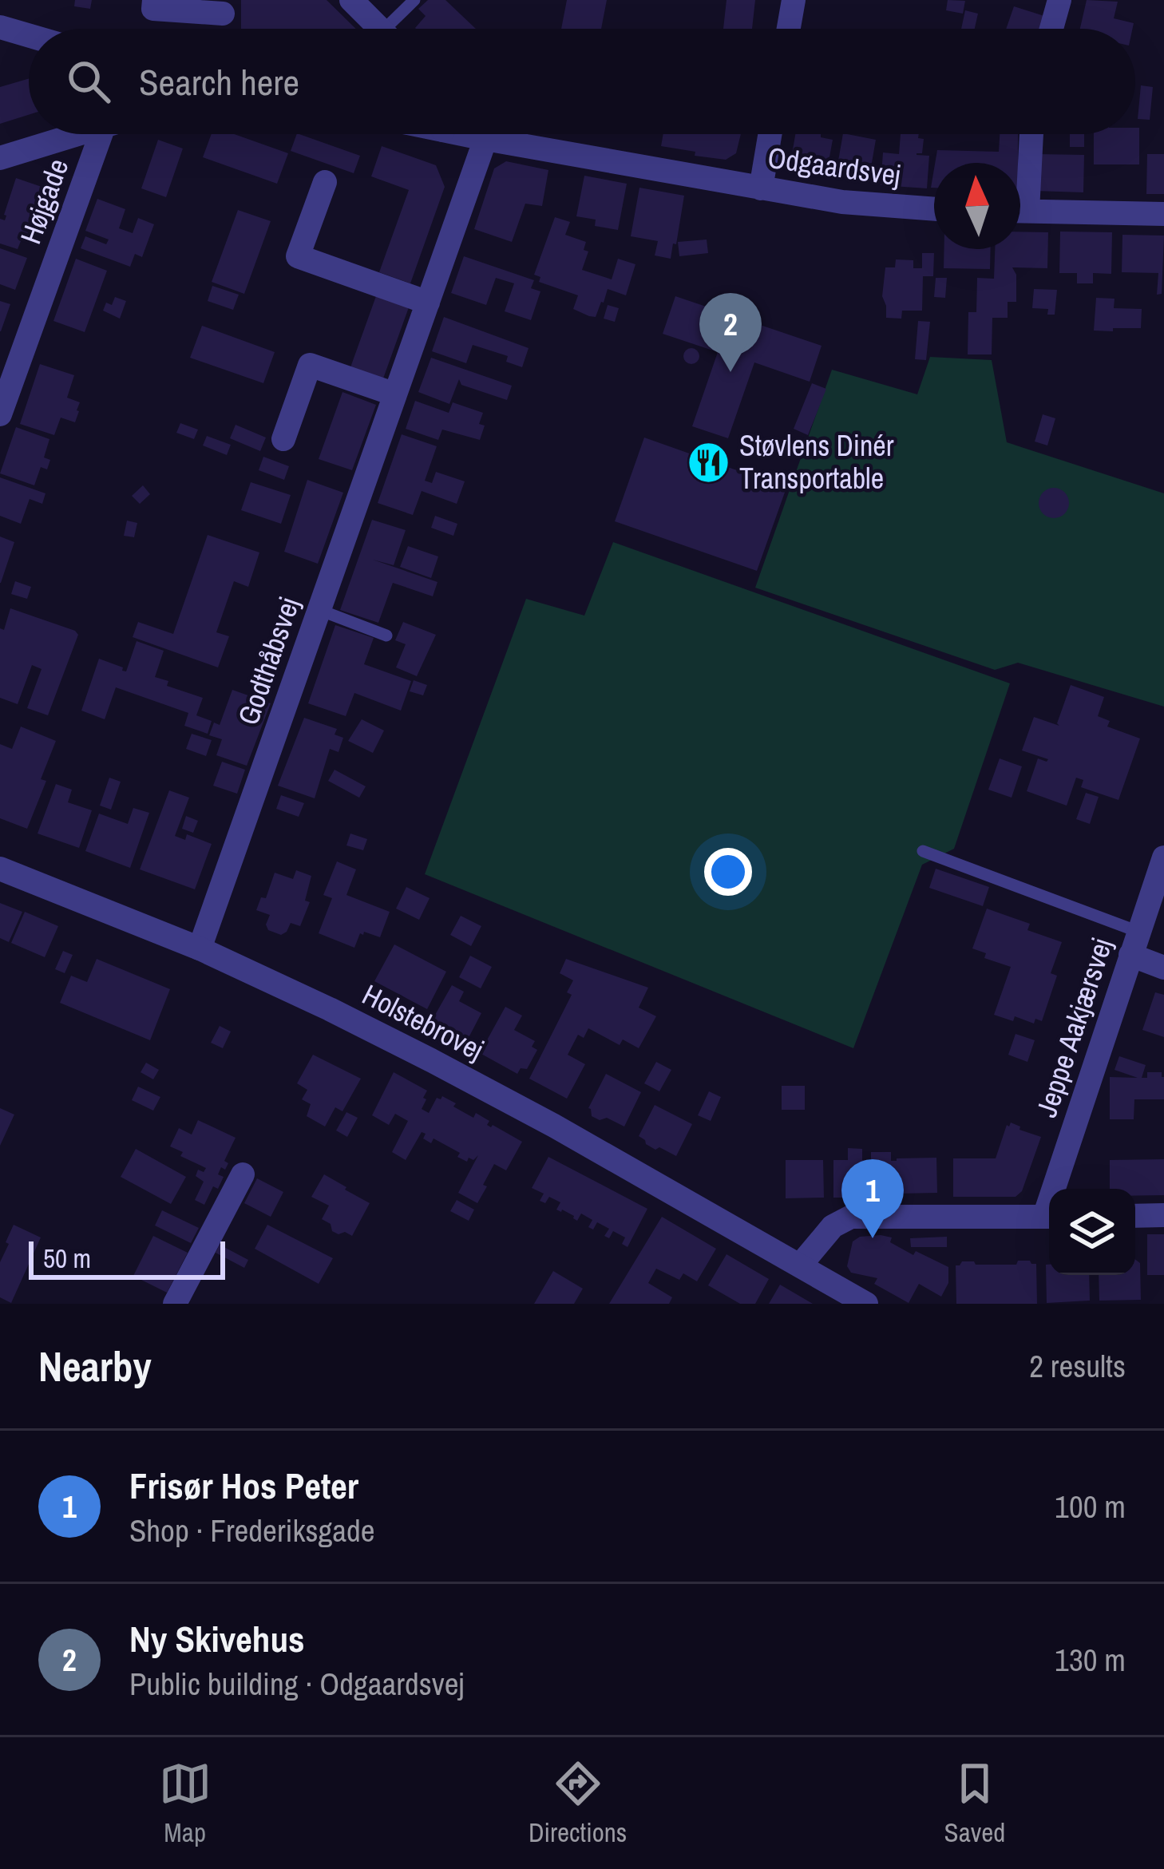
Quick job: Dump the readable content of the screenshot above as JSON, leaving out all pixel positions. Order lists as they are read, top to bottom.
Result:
{
  "streets": {
    "street": [
      "Odgaardsvej",
      "Højgade",
      "Godthåbsvej",
      "Holstebrovej",
      "Jeppe Aakjærsvej"
    ]
  },
  "crossings": [
    ["Odgaardsvej", "Godthåbsvej"],
    ["Godthåbsvej", "Holstebrovej"]
  ],
  "places": {
    "restaurant": ["Støvlens Dinér Transportable"]
  },
  "scale_bar": "50 m",
  "north": "top",
  "page": {
    "search": "Search here",
    "pins": ["2", "1"],
    "scale": "50 m",
    "heading": ["Nearby", "2 results"],
    "list": [
      {
        "mark": "1",
        "name": "Frisør Hos Peter",
        "note": "Shop · Frederiksgade",
        "value": "100 m"
      },
      {
        "mark": "2",
        "name": "Ny Skivehus",
        "note": "Public building · Odgaardsvej",
        "value": "130 m"
      }
    ],
    "nav": ["Map", "Directions", "Saved"]
  }
}
